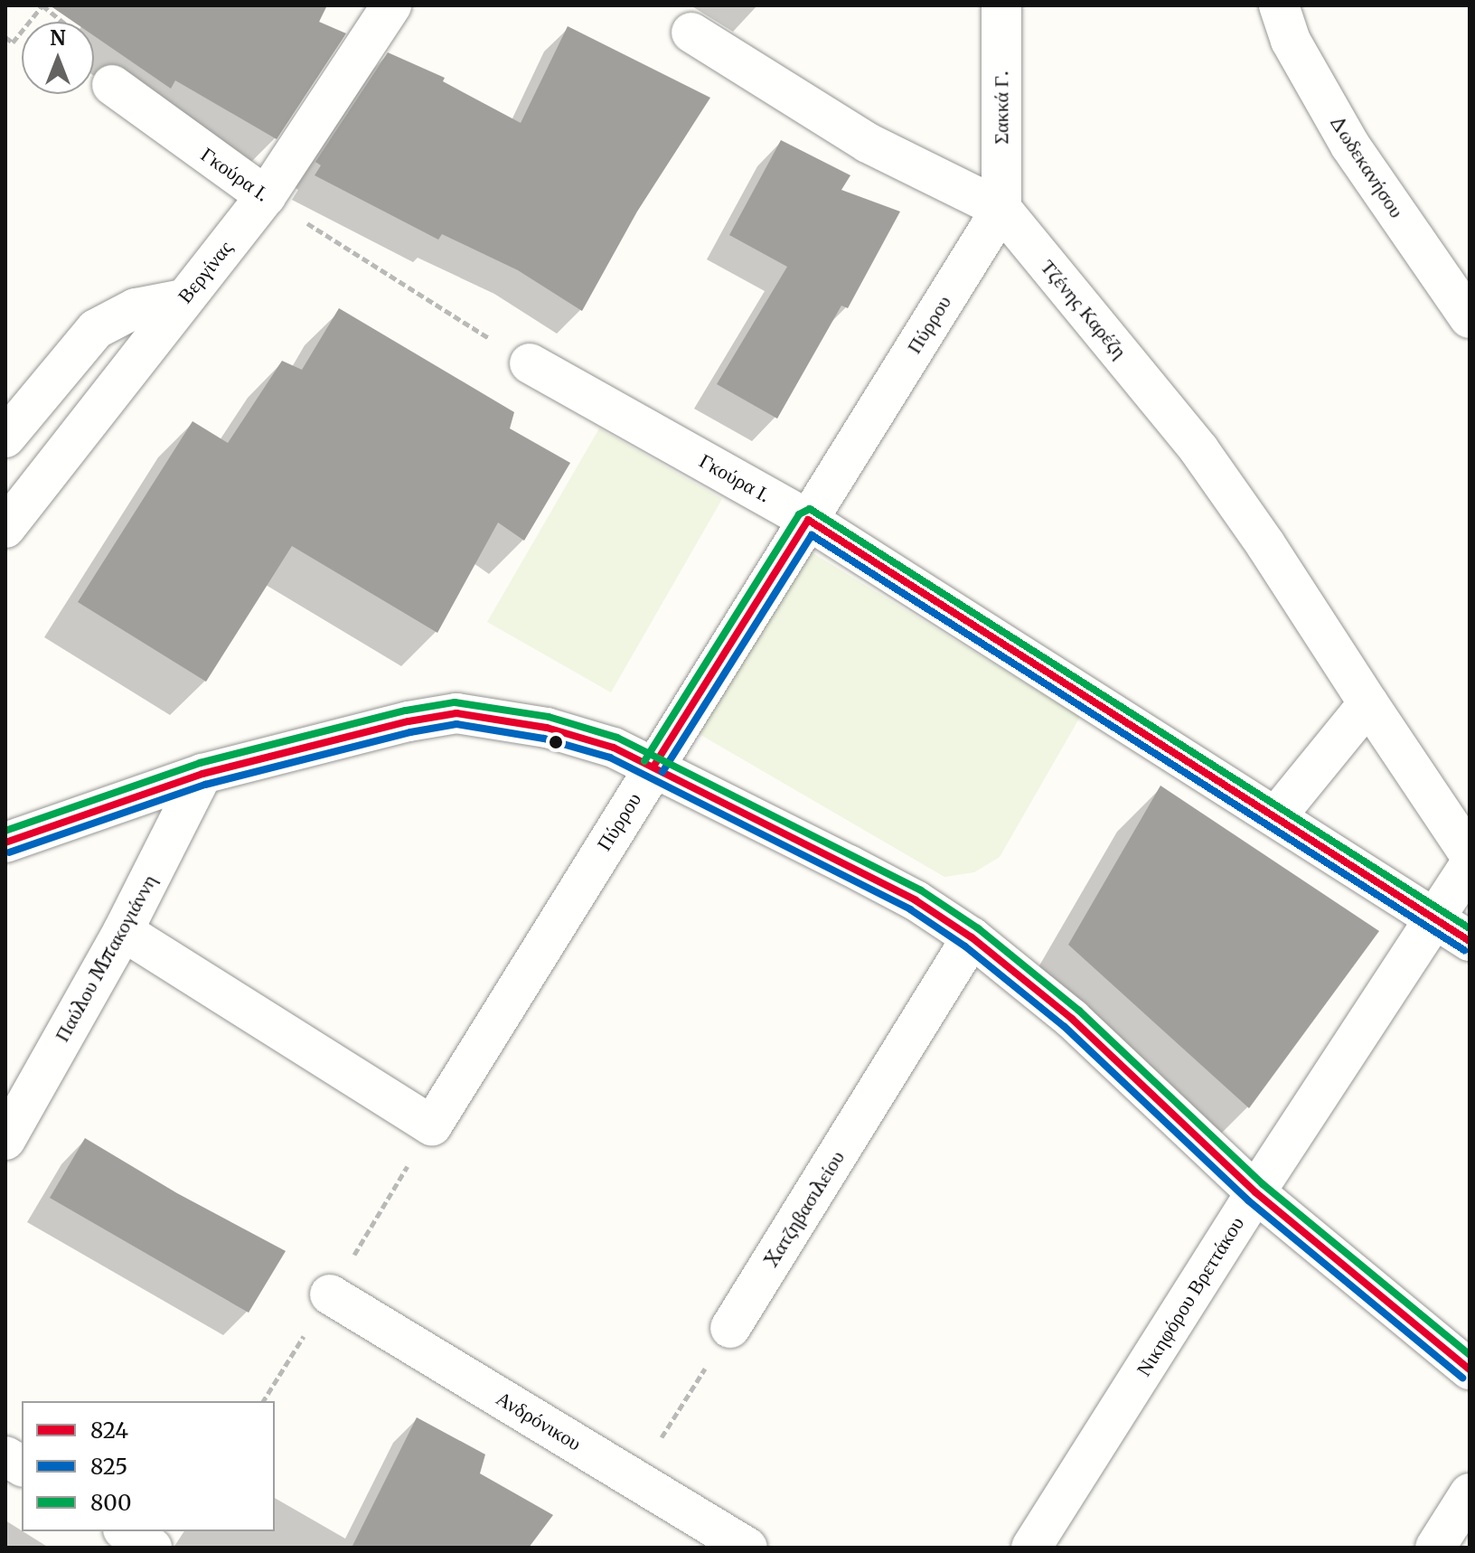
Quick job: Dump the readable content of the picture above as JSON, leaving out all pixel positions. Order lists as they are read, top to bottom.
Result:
{
  "streets": {
    "street": [
      "Σακκά Γ.",
      "Δωδεκανήσου",
      "Γκούρα Ι.",
      "Βεργίνας",
      "Τζένης Καρέζη",
      "Πύρρου",
      "Παύλου Μπακογιάννη",
      "Χατζηβασιλείου",
      "Νικηφόρου Βρεττάκου",
      "Ανδρόνικου"
    ]
  },
  "crossings": [
    ["Σακκά Γ.", "Τζένης Καρέζη"],
    ["Σακκά Γ.", "Πύρρου"],
    ["Γκούρα Ι.", "Βεργίνας"],
    ["Γκούρα Ι.", "Πύρρου"],
    ["Γκούρα Ι.", "Νικηφόρου Βρεττάκου"],
    ["Τζένης Καρέζη", "Πύρρου"],
    ["Πύρρου", "Παύλου Μπακογιάννη"]
  ],
  "lines": ["transit line 800", "transit line 824", "transit line 825"],
  "legend": ["824", "825", "800"],
  "north": "top"
}
